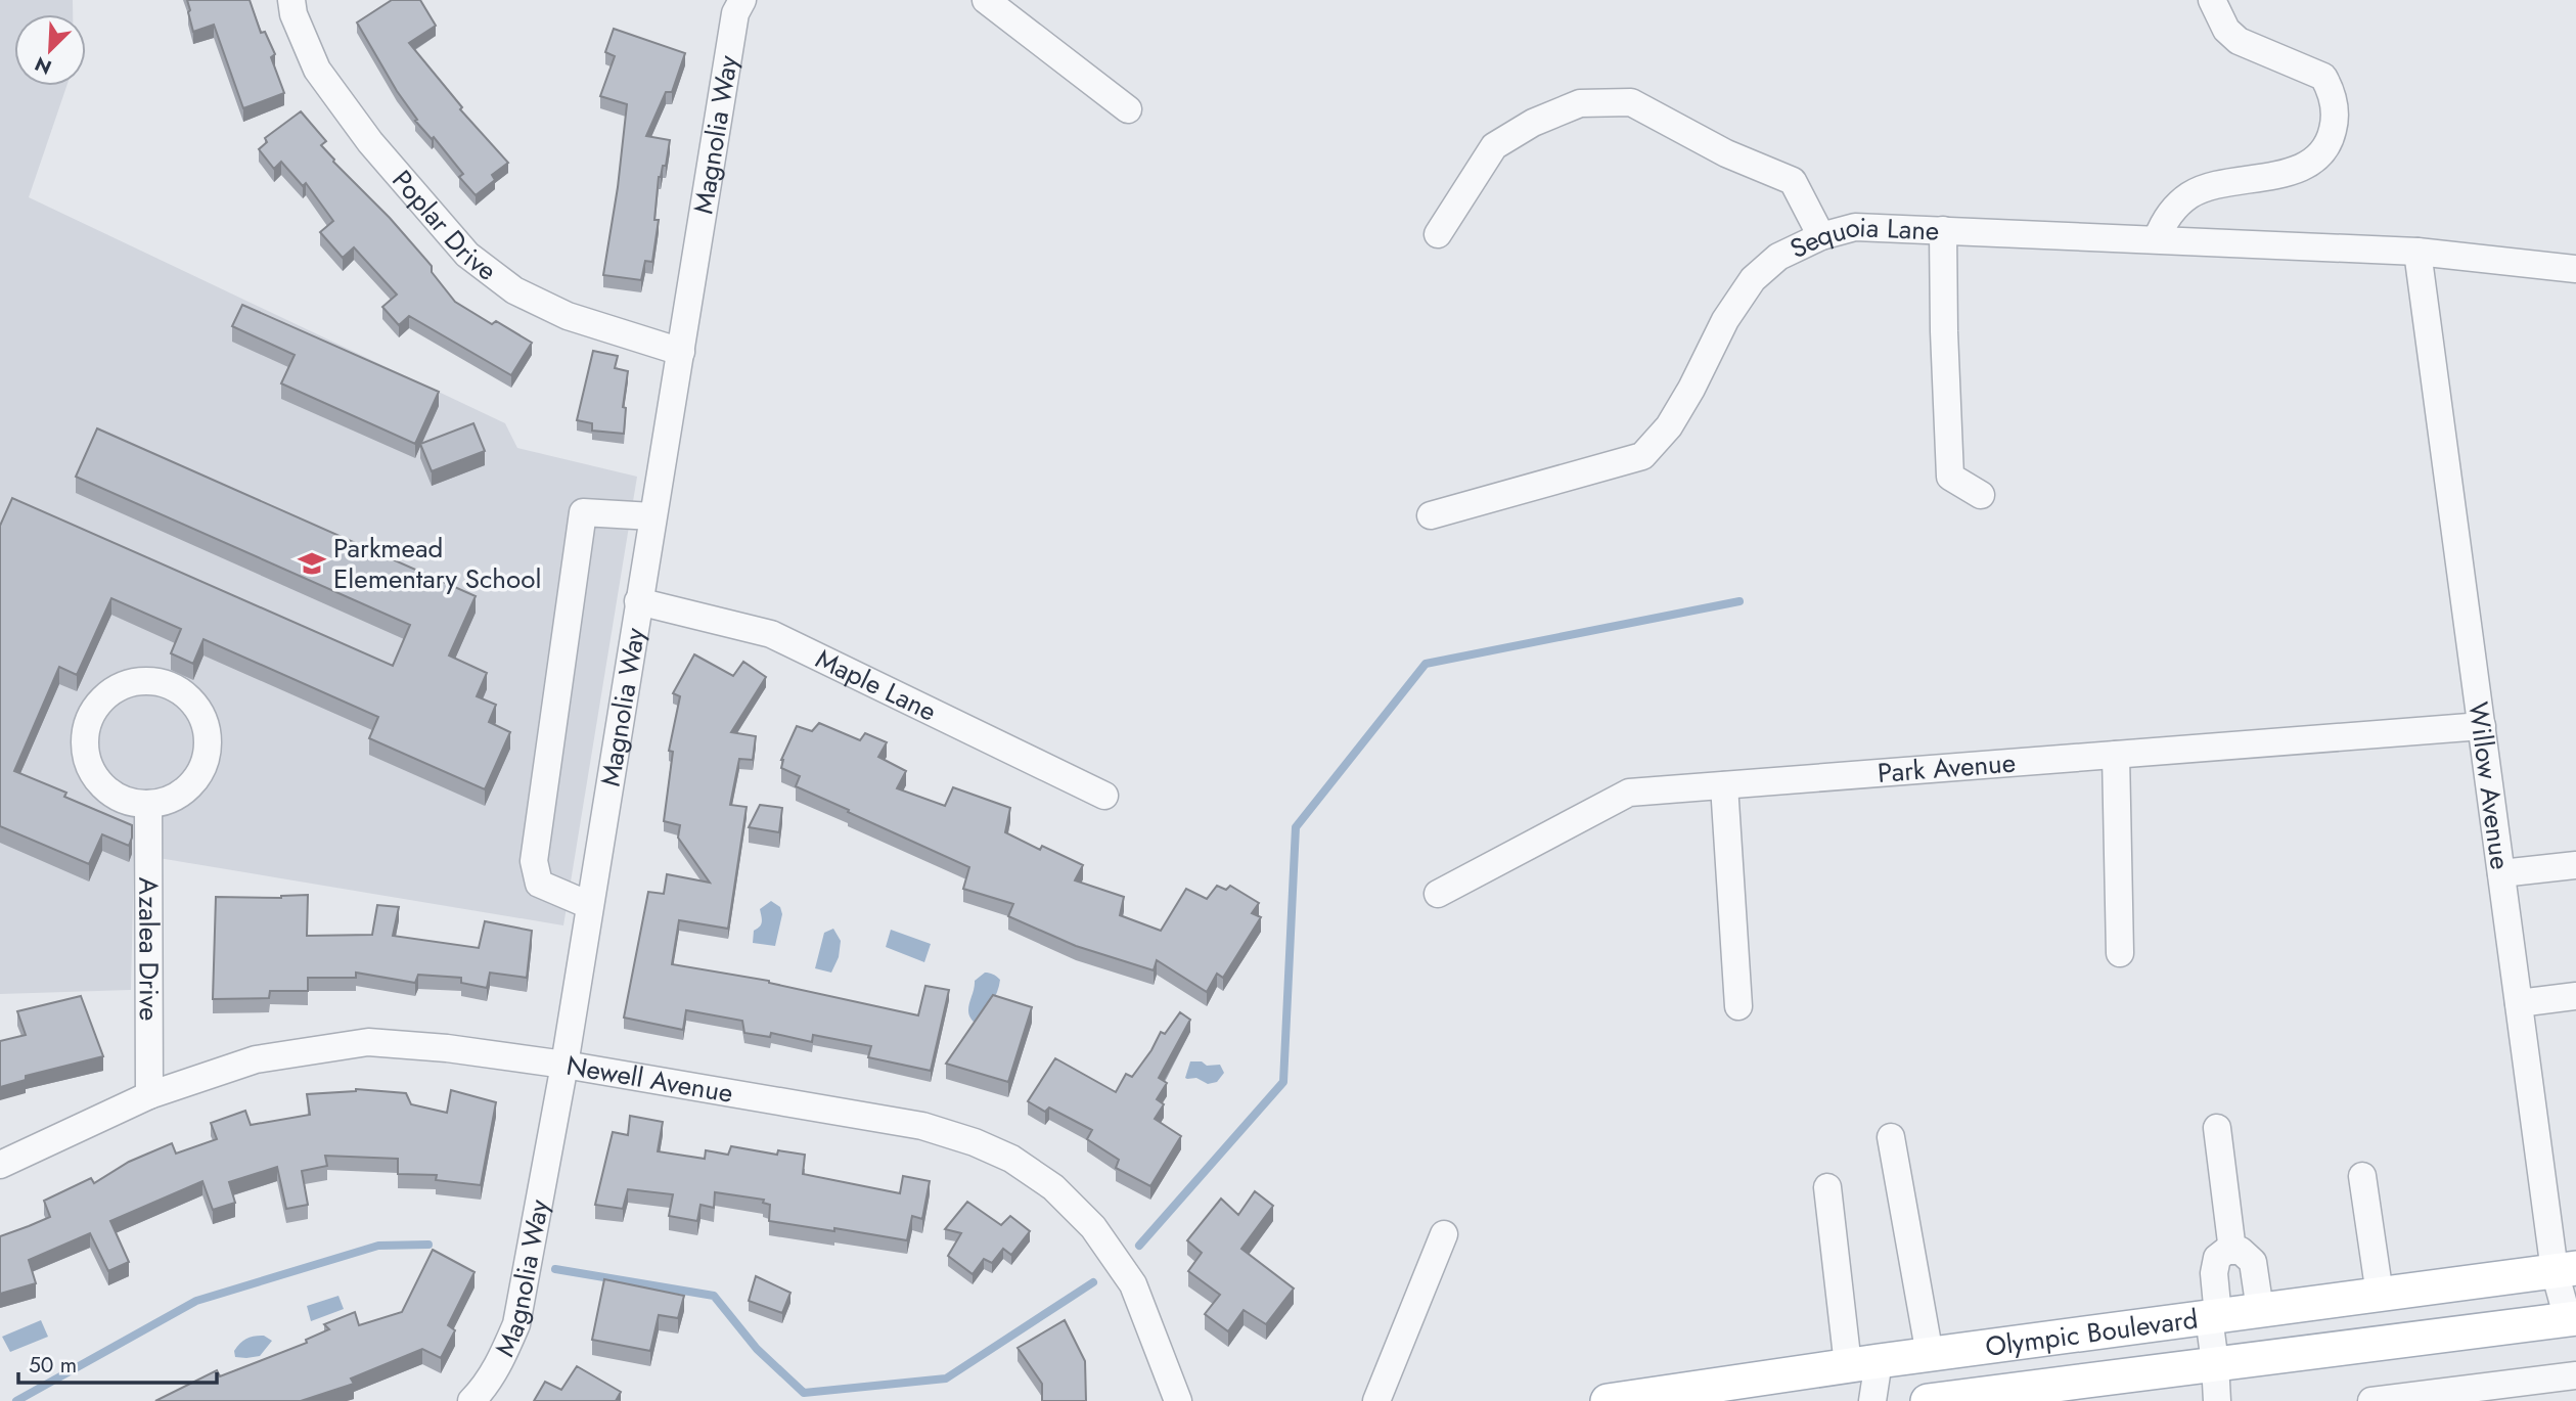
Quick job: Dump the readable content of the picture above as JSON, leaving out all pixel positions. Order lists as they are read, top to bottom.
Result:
{
  "streets": {
    "main road": ["Olympic Boulevard"],
    "street": [
      "Magnolia Way",
      "Poplar Drive",
      "Sequoia Lane",
      "Maple Lane",
      "Park Avenue",
      "Willow Avenue",
      "Azalea Drive",
      "Newell Avenue"
    ]
  },
  "crossings": [
    ["Magnolia Way", "Poplar Drive"],
    ["Magnolia Way", "Maple Lane"],
    ["Magnolia Way", "Newell Avenue"],
    ["Sequoia Lane", "Willow Avenue"],
    ["Park Avenue", "Willow Avenue"],
    ["Willow Avenue", "Olympic Boulevard"],
    ["Azalea Drive", "Newell Avenue"]
  ],
  "places": {
    "school or university": ["Parkmead Elementary School"]
  },
  "scale_bar": "50 m",
  "north": "bottom left"
}
